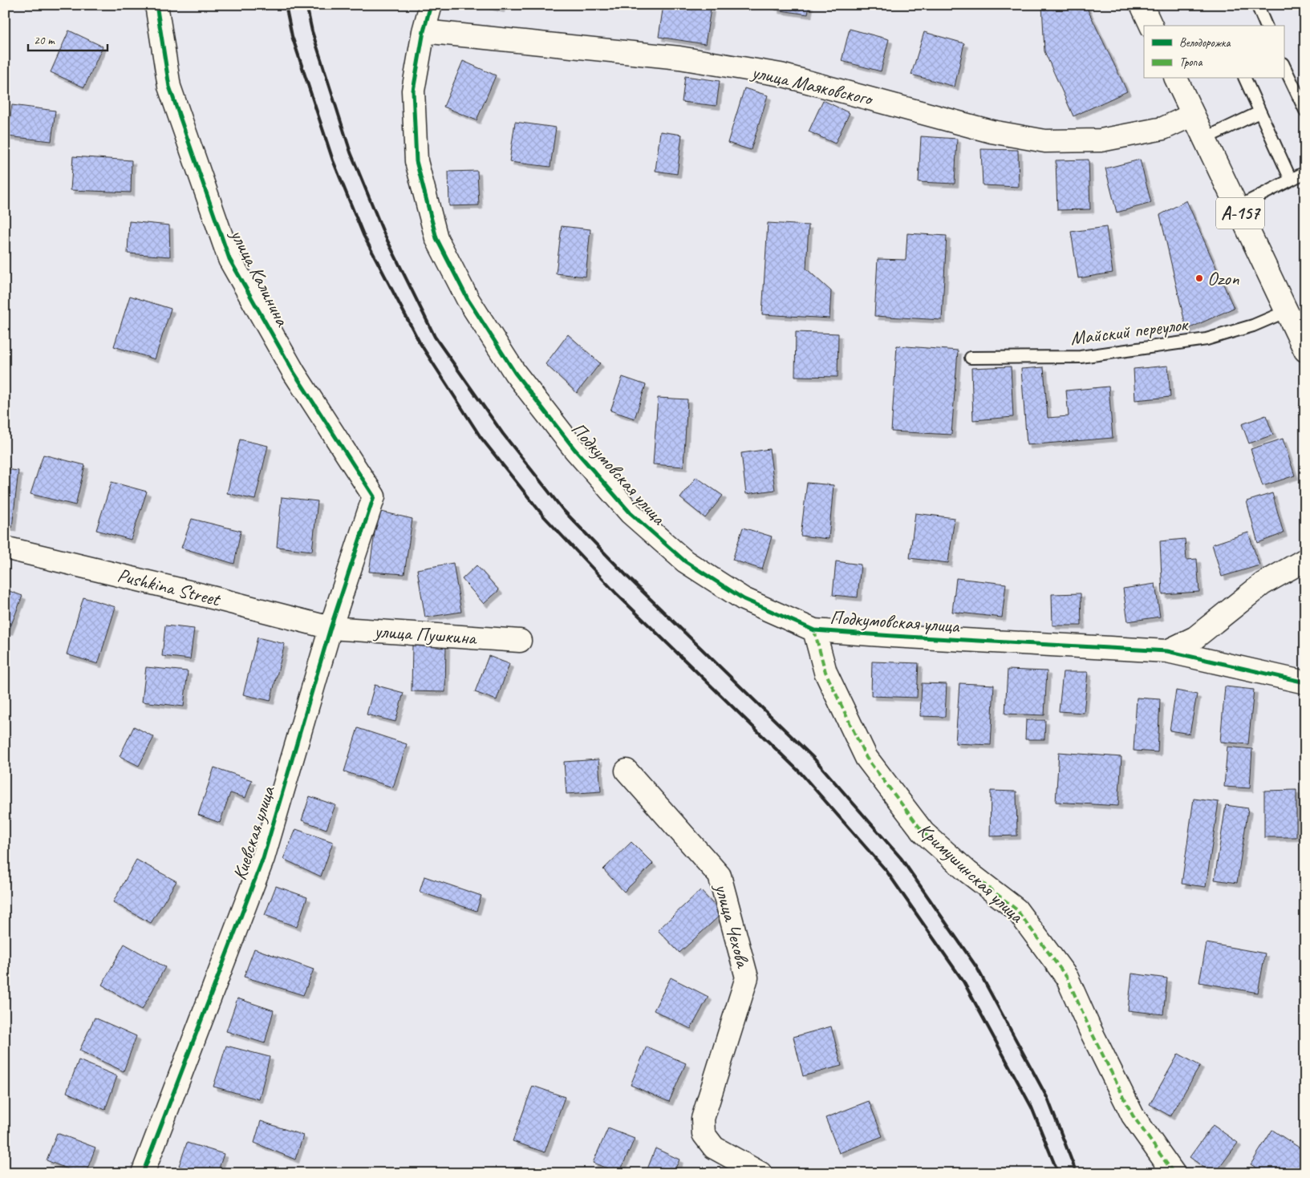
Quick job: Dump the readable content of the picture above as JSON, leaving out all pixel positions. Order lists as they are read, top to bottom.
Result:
{
  "streets": {
    "street": [
      "улица Маяковского",
      "А-157",
      "улица Калинина",
      "Подкумовская улица",
      "Pushkina Street",
      "улица Пушкина",
      "Киевская улица",
      "Кримушинская улица",
      "улица Чехова"
    ],
    "lane": ["Майский переулок"]
  },
  "crossings": [
    ["улица Маяковского", "А-157"],
    ["улица Маяковского", "Подкумовская улица"],
    ["А-157", "Майский переулок"],
    ["улица Калинина", "Киевская улица"],
    ["Подкумовская улица", "Кримушинская улица"],
    ["Pushkina Street", "улица Пушкина"],
    ["Pushkina Street", "Киевская улица"],
    ["улица Пушкина", "Киевская улица"]
  ],
  "places": ["Ozon"],
  "legend": ["Велодорожка", "Тропа"],
  "scale_bar": "20 m"
}
